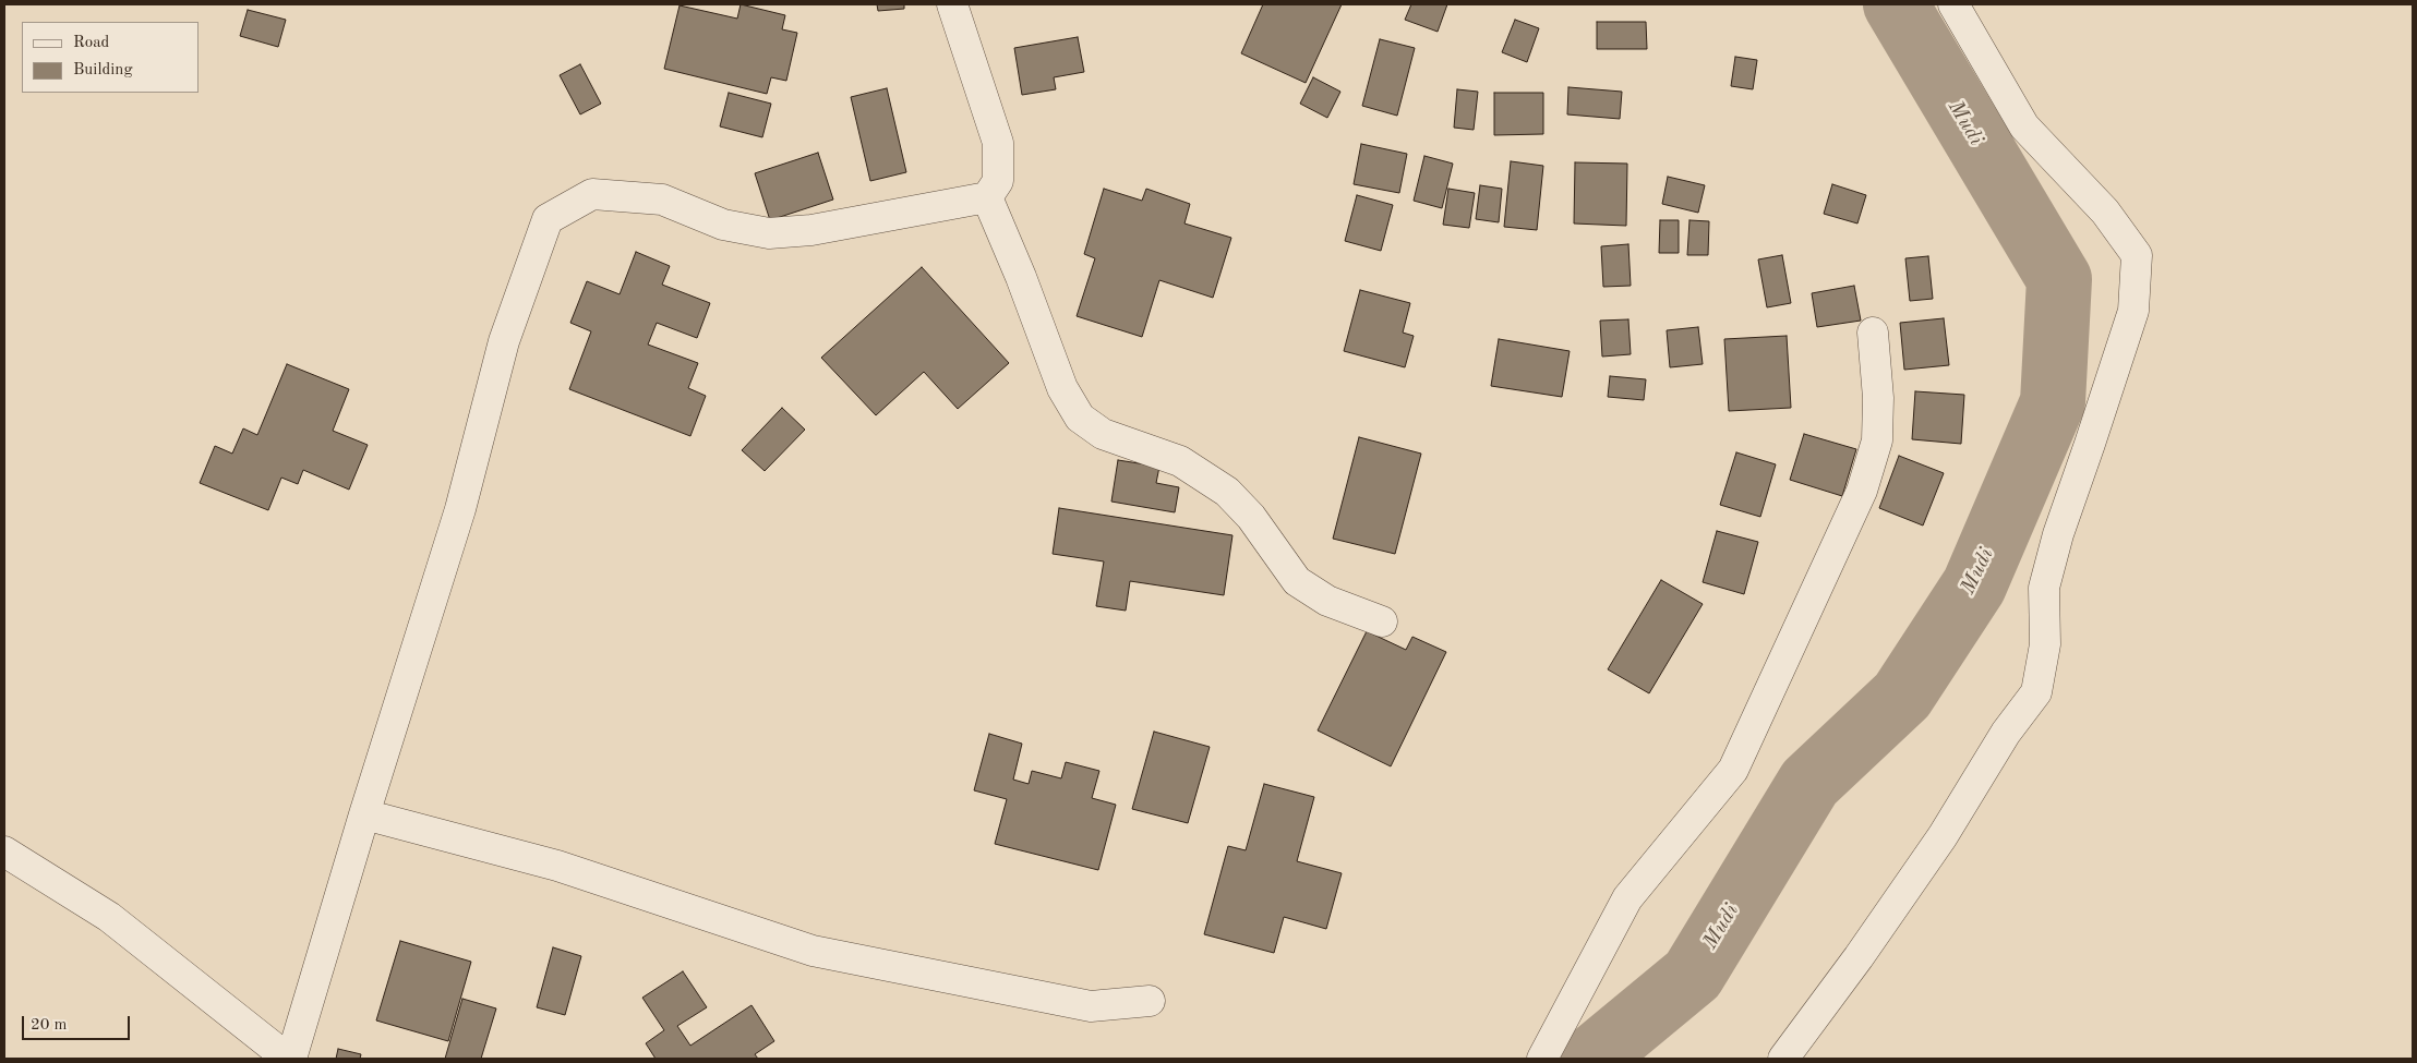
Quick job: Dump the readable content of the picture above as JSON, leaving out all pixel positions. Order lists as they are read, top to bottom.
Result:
{
  "water": ["Mudi"],
  "legend": ["Road", "Building"],
  "scale_bar": "20 m"
}
